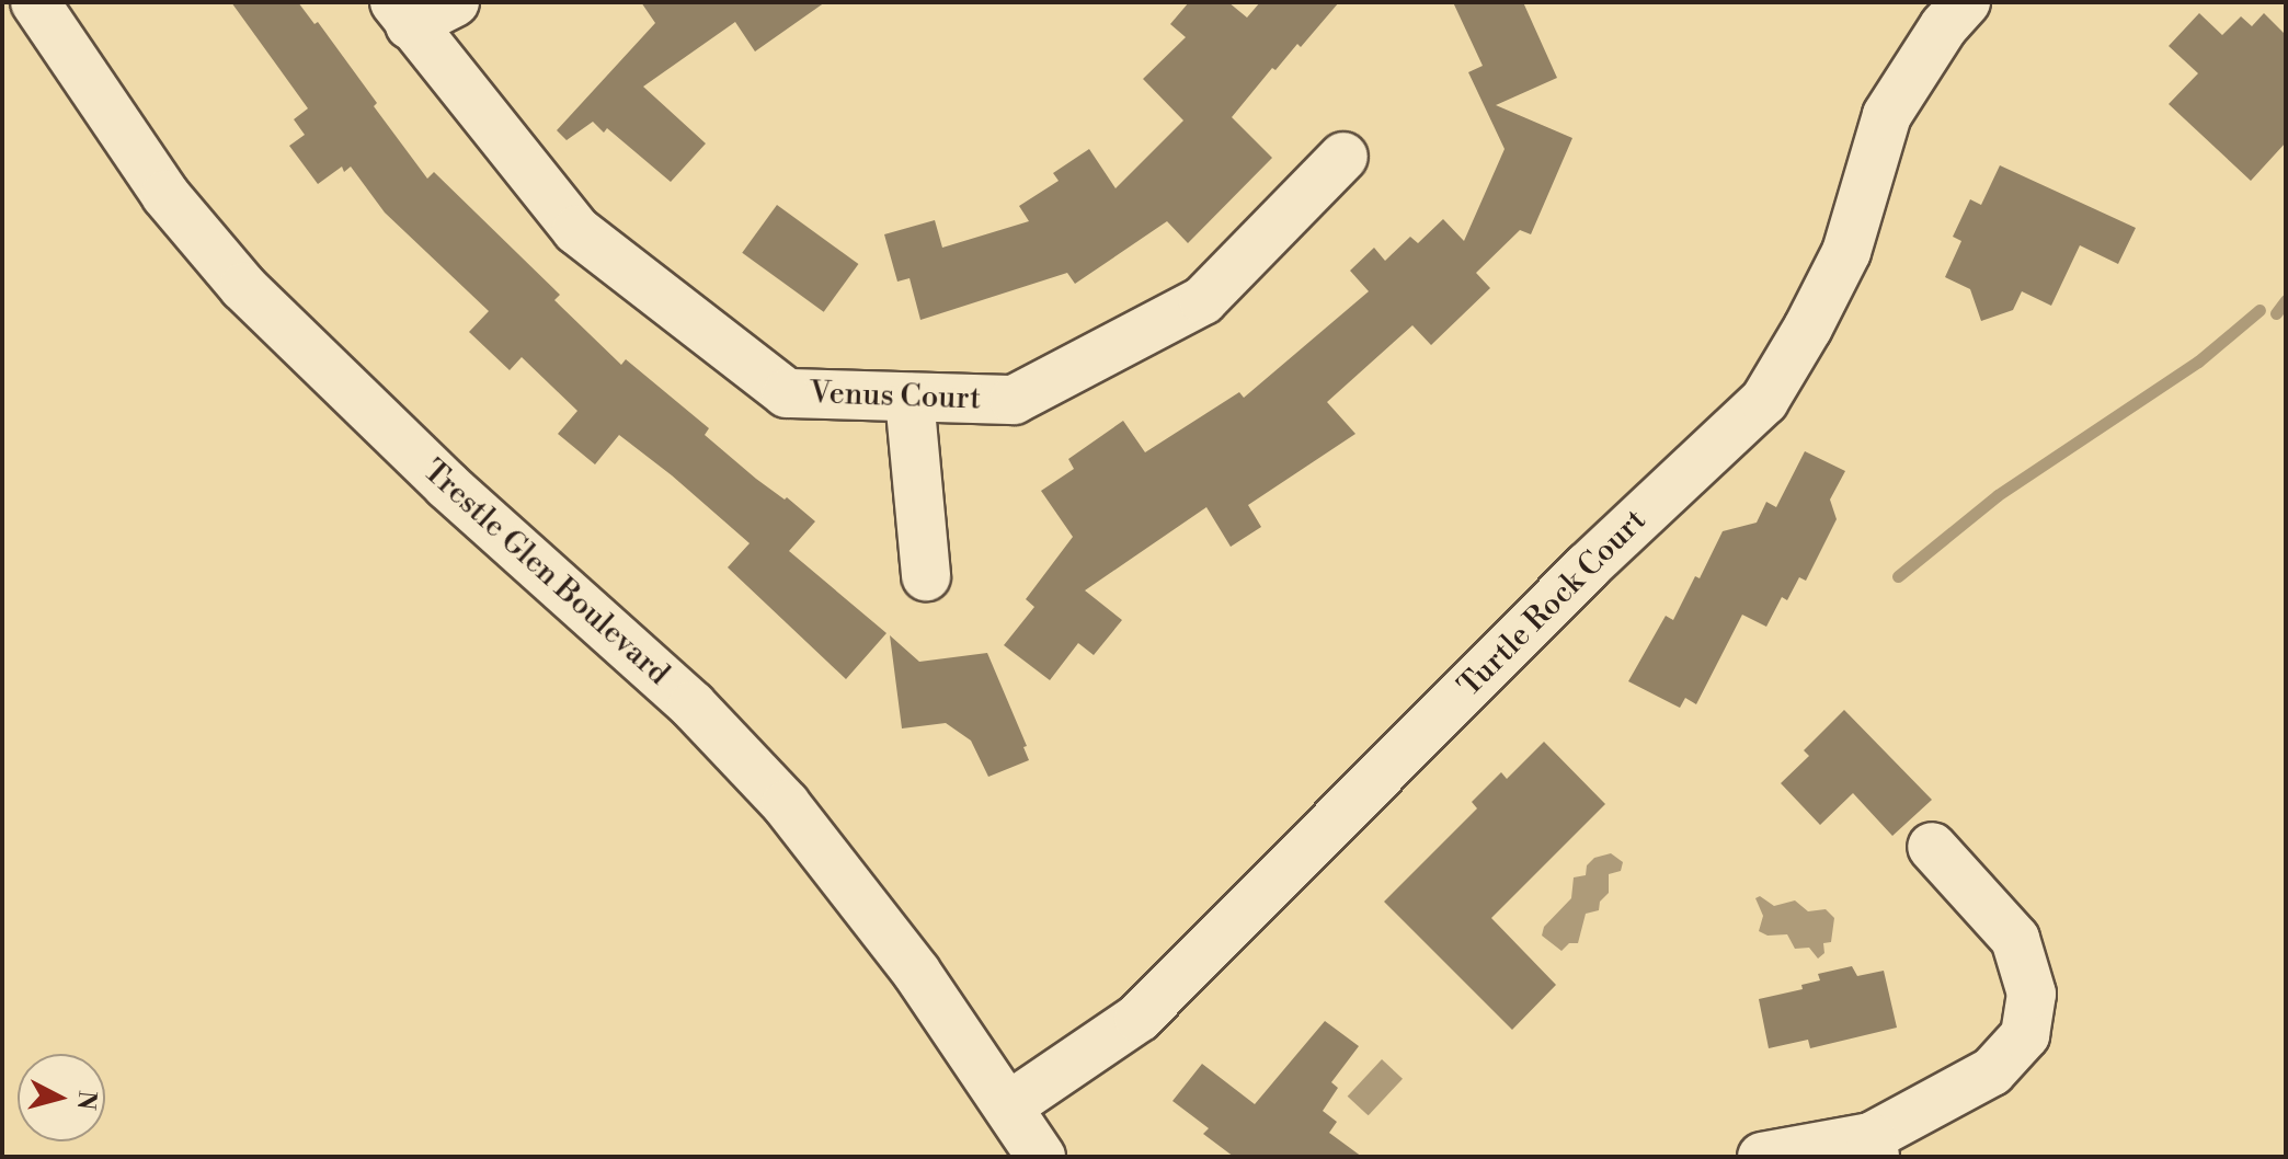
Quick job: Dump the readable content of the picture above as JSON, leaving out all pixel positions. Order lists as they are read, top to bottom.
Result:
{
  "streets": {
    "street": ["Venus Court", "Trestle Glen Boulevard", "Turtle Rock Court"]
  },
  "crossings": [
    ["Trestle Glen Boulevard", "Turtle Rock Court"]
  ],
  "north": "right"
}
